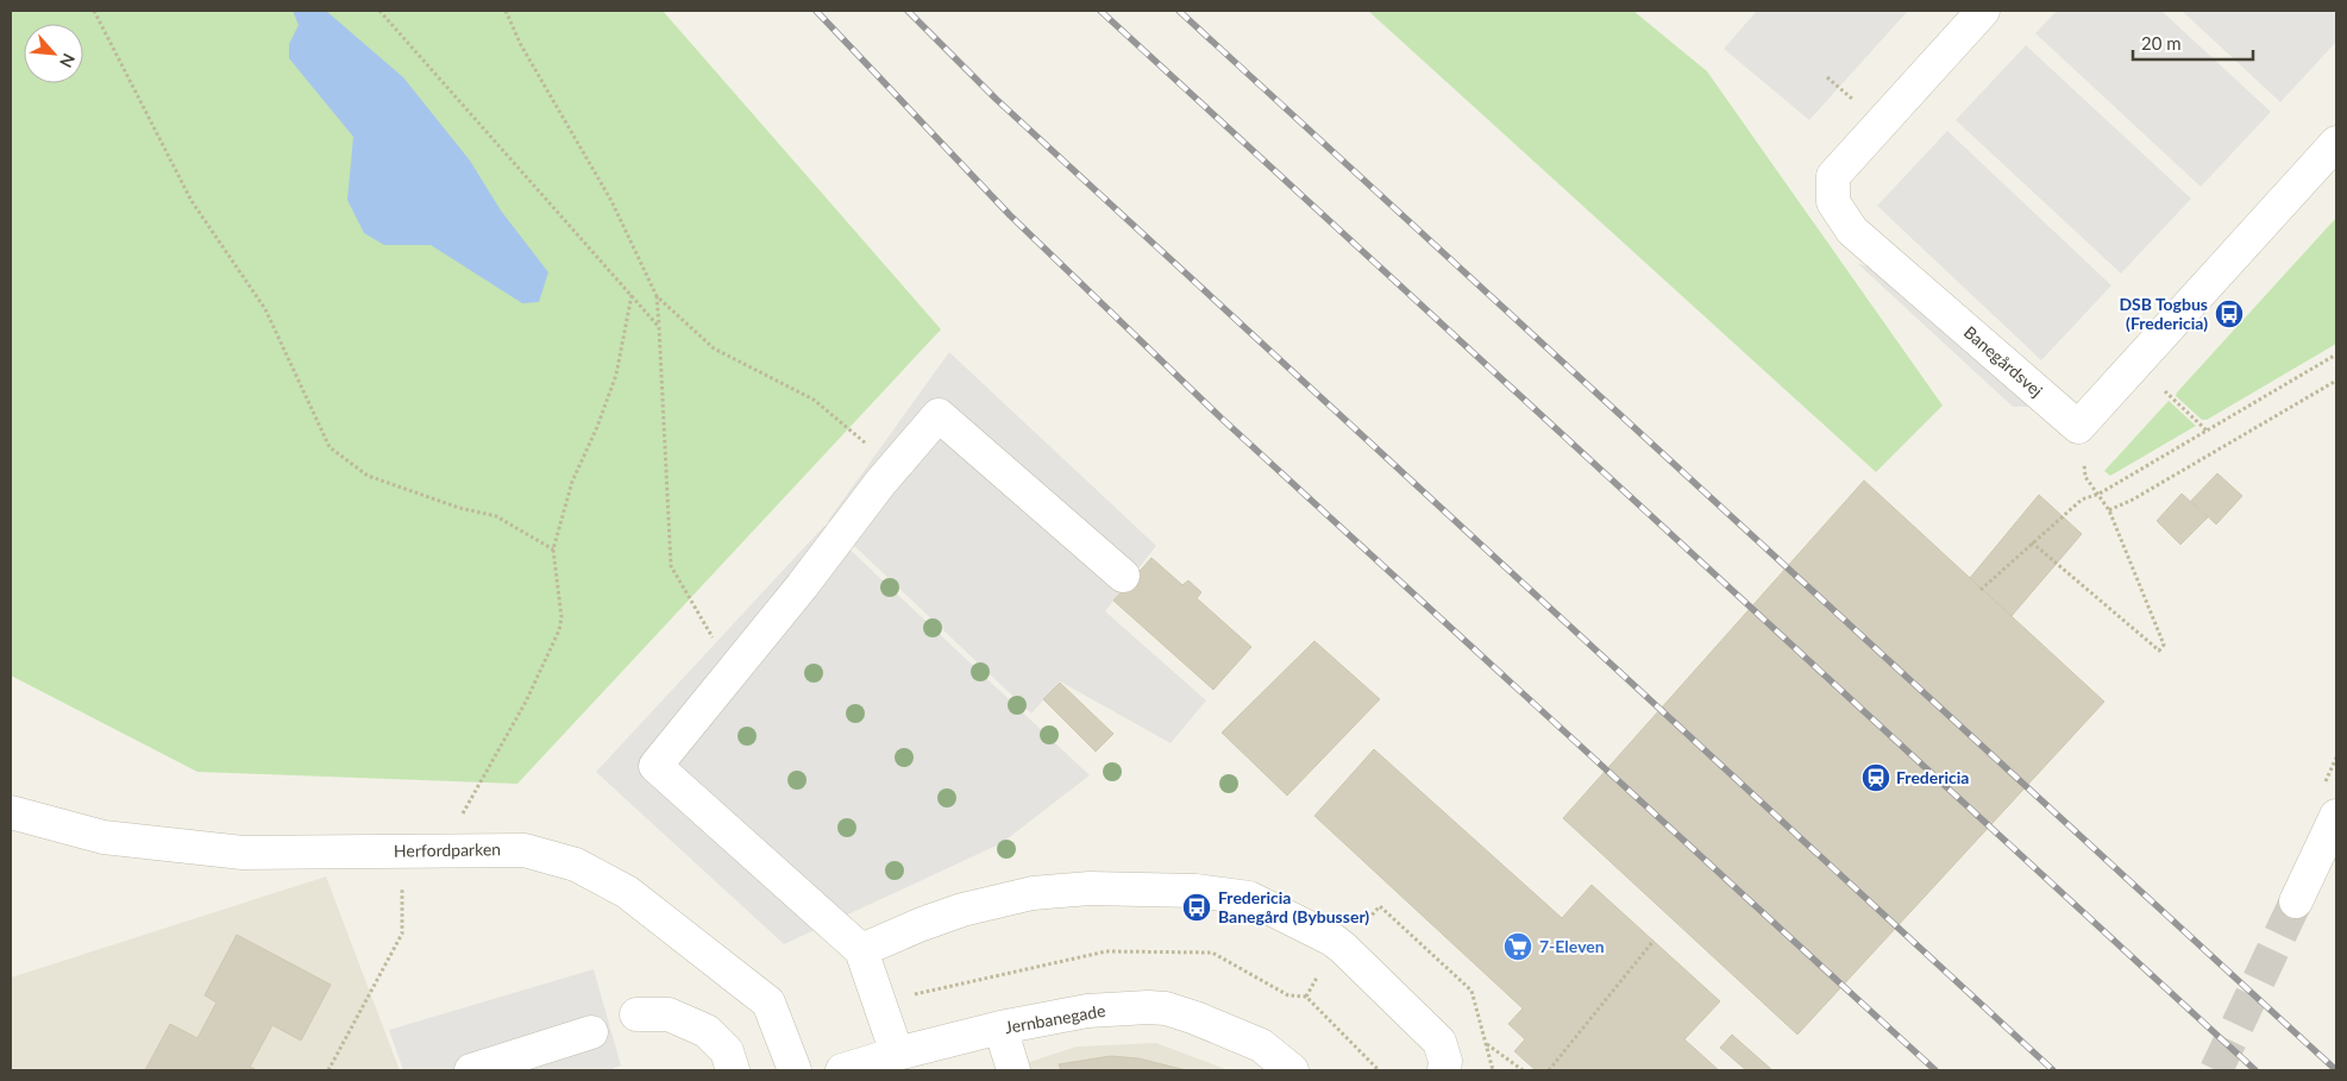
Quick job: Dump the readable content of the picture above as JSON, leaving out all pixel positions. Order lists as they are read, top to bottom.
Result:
{
  "streets": {
    "street": ["Banegårdsvej", "Herfordparken", "Jernbanegade"]
  },
  "places": {
    "bus stop": ["DSB Togbus (Fredericia)", "Fredericia Banegård (Bybusser)"],
    "station": ["Fredericia"],
    "supermarket": ["7-Eleven"]
  },
  "scale_bar": "20 m",
  "north": "bottom right"
}
